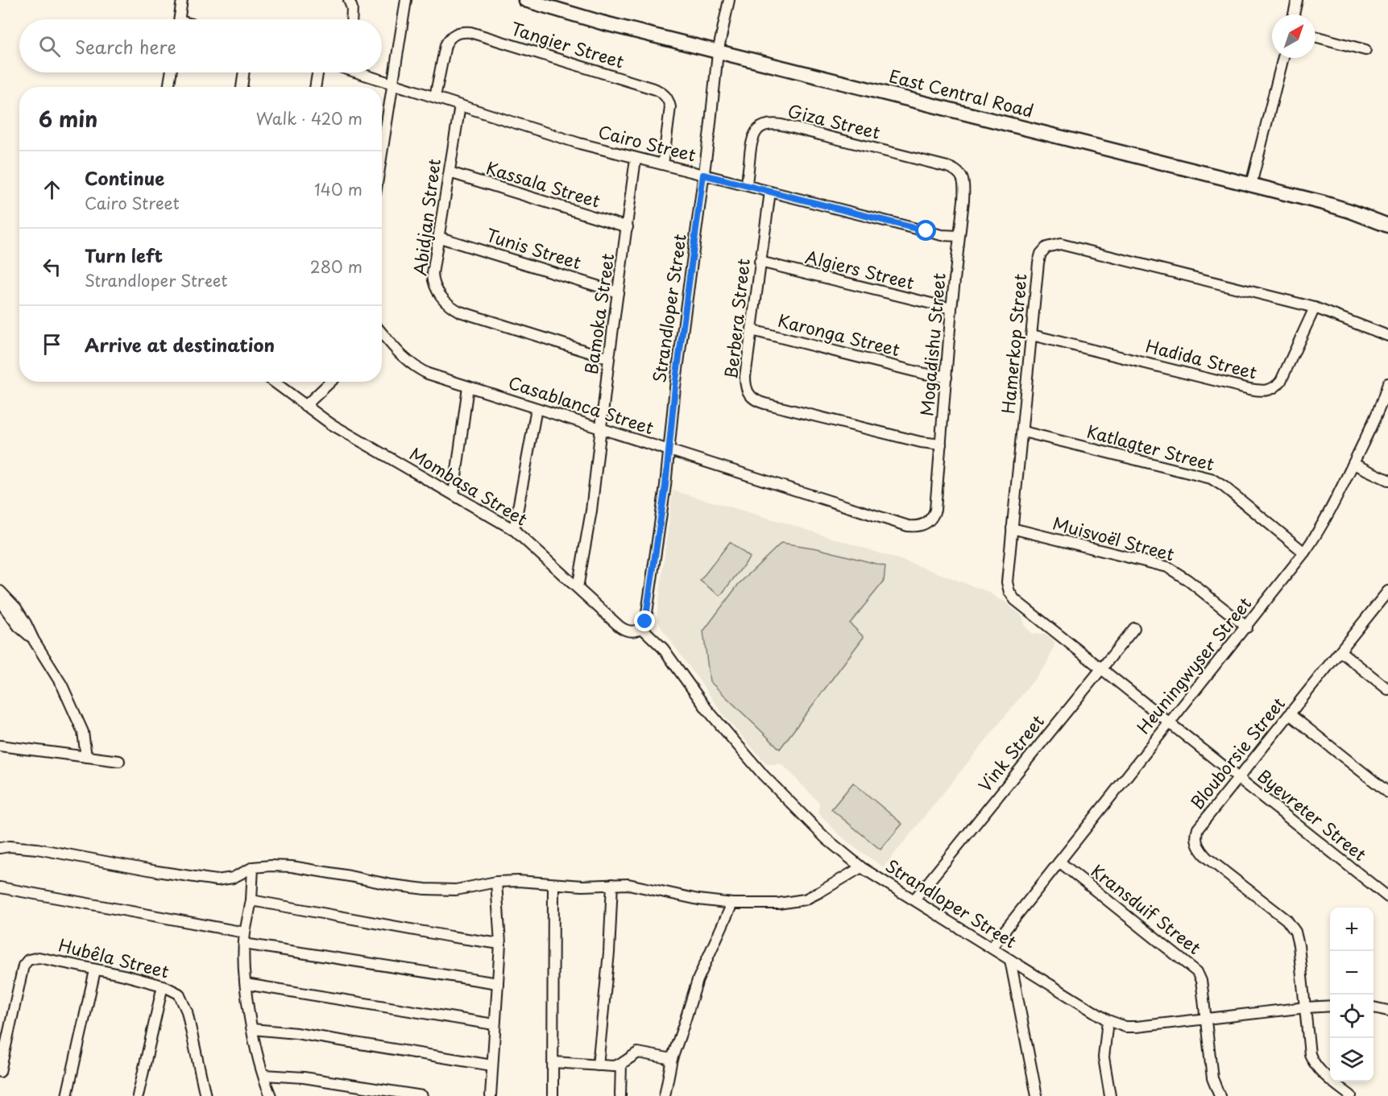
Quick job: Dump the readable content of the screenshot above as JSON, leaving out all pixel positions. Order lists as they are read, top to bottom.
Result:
{
  "streets": {
    "street": [
      "Tangier Street",
      "East Central Road",
      "Giza Street",
      "Cairo Street",
      "Kassala Street",
      "Abidjan Street",
      "Tunis Street",
      "Algiers Street",
      "Strandloper Street",
      "Bamoka Street",
      "Berbera Street",
      "Karonga Street",
      "Hamerkop Street",
      "Mogadishu Street",
      "Hadida Street",
      "Casablanca Street",
      "Katlagter Street",
      "Mombasa Street",
      "Muisvoël Street",
      "Heuningwyser Street",
      "Vink Street",
      "Blouborsie Street",
      "Byevreter Street",
      "Kransduif Street",
      "Hubêla Street"
    ]
  },
  "crossings": [
    ["Tangier Street", "Cairo Street"],
    ["East Central Road", "Strandloper Street"],
    ["Giza Street", "Cairo Street"],
    ["Giza Street", "Mogadishu Street"],
    ["Cairo Street", "Abidjan Street"],
    ["Cairo Street", "Strandloper Street"],
    ["Cairo Street", "Bamoka Street"],
    ["Cairo Street", "Berbera Street"],
    ["Cairo Street", "Mogadishu Street"],
    ["Kassala Street", "Abidjan Street"],
    ["Kassala Street", "Bamoka Street"],
    ["Abidjan Street", "Tunis Street"],
    ["Abidjan Street", "Bamoka Street"],
    ["Tunis Street", "Bamoka Street"],
    ["Algiers Street", "Berbera Street"],
    ["Algiers Street", "Mogadishu Street"],
    ["Strandloper Street", "Casablanca Street"],
    ["Strandloper Street", "Mombasa Street"],
    ["Strandloper Street", "Heuningwyser Street"],
    ["Strandloper Street", "Vink Street"],
    ["Strandloper Street", "Blouborsie Street"],
    ["Strandloper Street", "Kransduif Street"],
    ["Bamoka Street", "Casablanca Street"],
    ["Bamoka Street", "Mombasa Street"],
    ["Berbera Street", "Karonga Street"],
    ["Berbera Street", "Mogadishu Street"],
    ["Karonga Street", "Mogadishu Street"],
    ["Hamerkop Street", "Hadida Street"],
    ["Hamerkop Street", "Katlagter Street"],
    ["Hamerkop Street", "Muisvoël Street"],
    ["Hamerkop Street", "Heuningwyser Street"],
    ["Hamerkop Street", "Vink Street"],
    ["Hamerkop Street", "Byevreter Street"],
    ["Mogadishu Street", "Casablanca Street"],
    ["Katlagter Street", "Heuningwyser Street"],
    ["Muisvoël Street", "Heuningwyser Street"],
    ["Heuningwyser Street", "Byevreter Street"],
    ["Heuningwyser Street", "Kransduif Street"],
    ["Blouborsie Street", "Byevreter Street"]
  ],
  "north": "top right",
  "page": {
    "search": "Search here",
    "heading": ["6 min", "Walk · 420 m"],
    "list": [
      ["Continue", "Cairo Street", "140 m"],
      ["Turn left", "Strandloper Street", "280 m"],
      "Arrive at destination"
    ],
    "map_buttons": ["+", "−"]
  }
}
